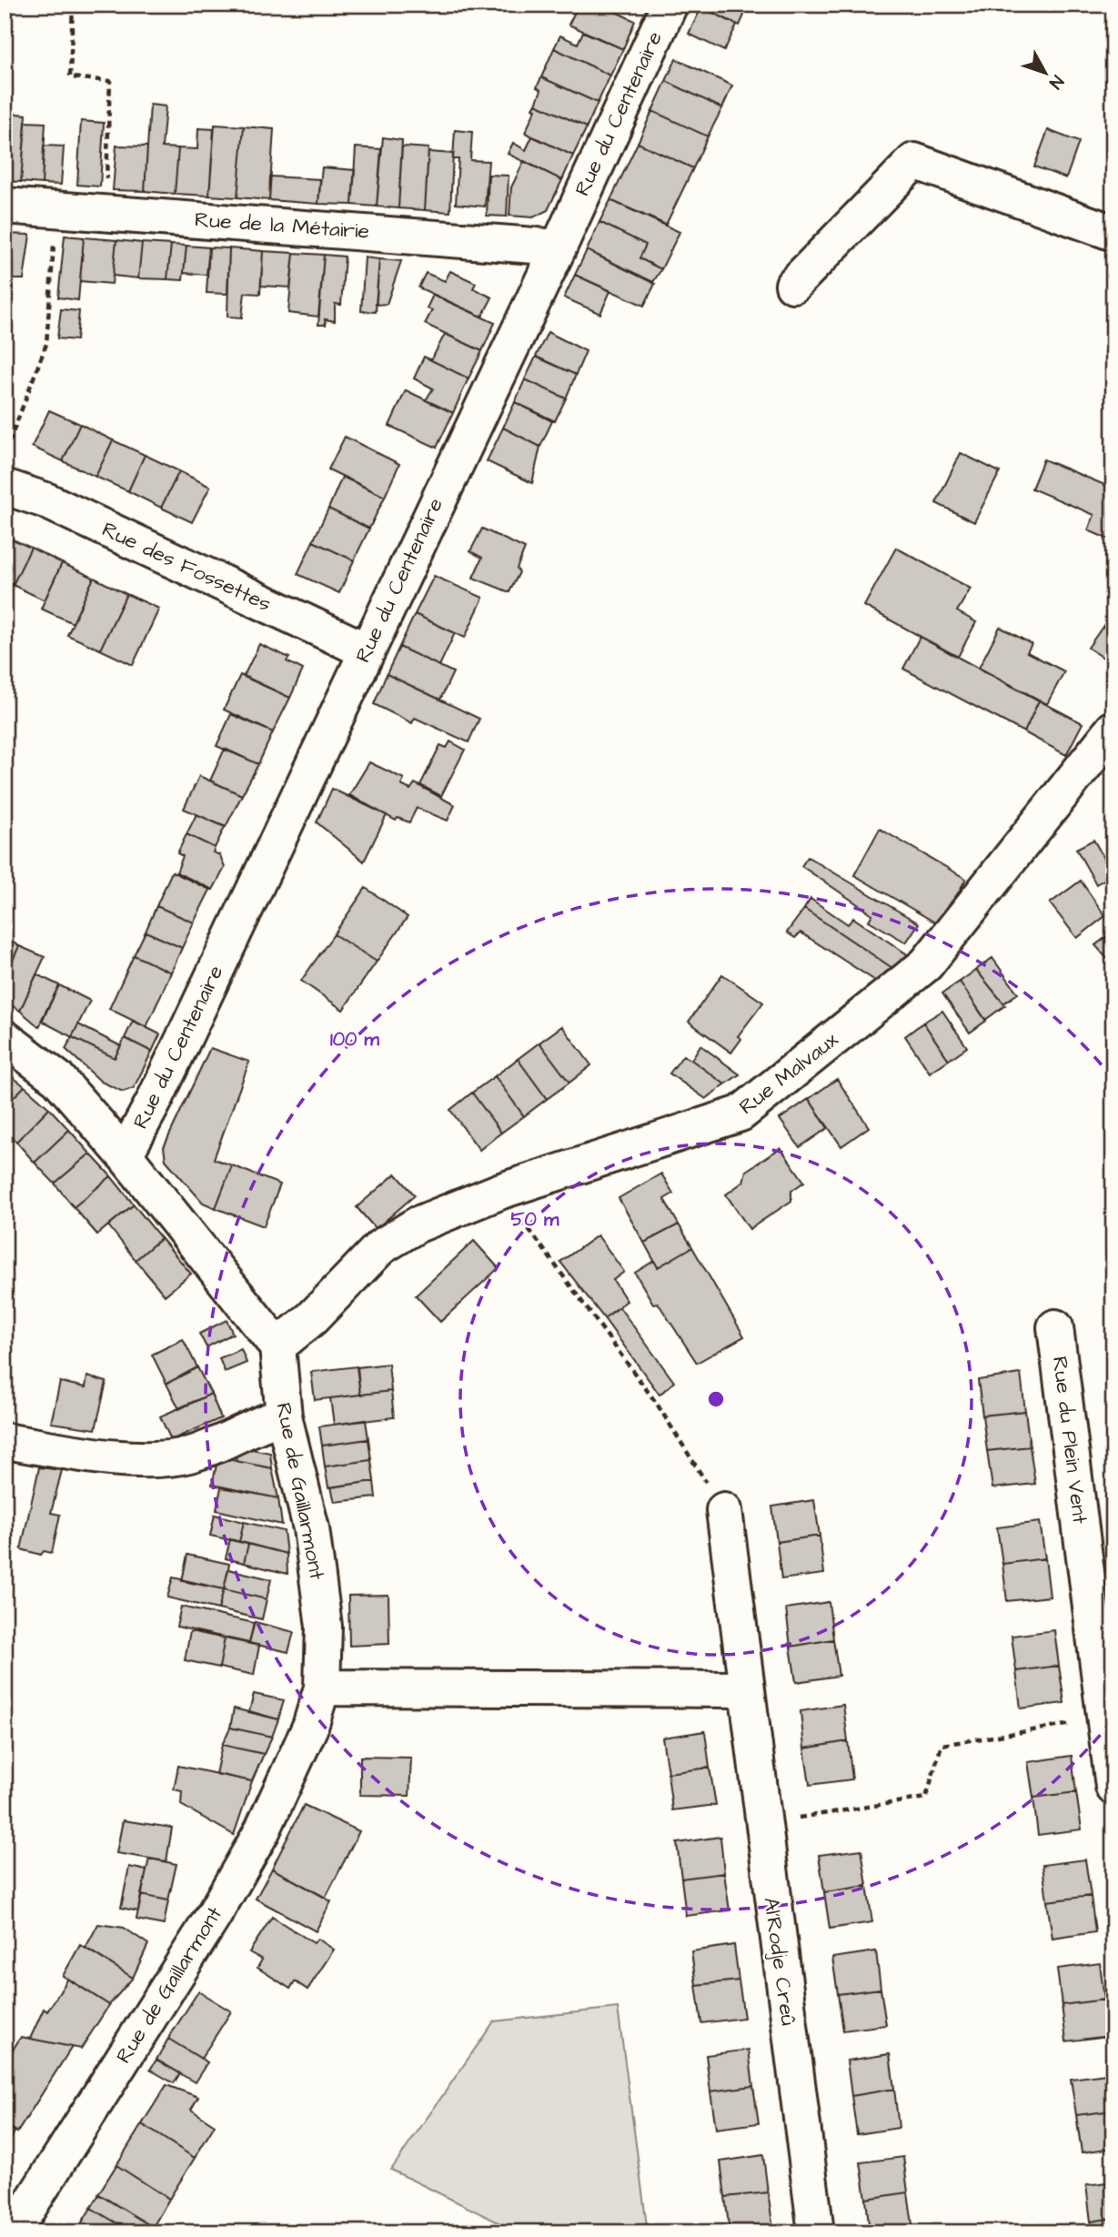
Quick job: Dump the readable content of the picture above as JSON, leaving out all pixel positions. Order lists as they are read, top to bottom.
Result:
{
  "streets": {
    "street": [
      "Rue du Centenaire",
      "Rue de la Métairie",
      "Rue des Fossettes",
      "Rue Malvaux",
      "Rue du Plein Vent",
      "Rue de Gaillarmont",
      "Al'Rodje Creû"
    ]
  },
  "crossings": [
    ["Rue du Centenaire", "Rue de la Métairie"],
    ["Rue du Centenaire", "Rue des Fossettes"],
    ["Rue Malvaux", "Rue de Gaillarmont"]
  ],
  "north": "bottom right",
  "rings": ["100 m", "50 m"]
}
